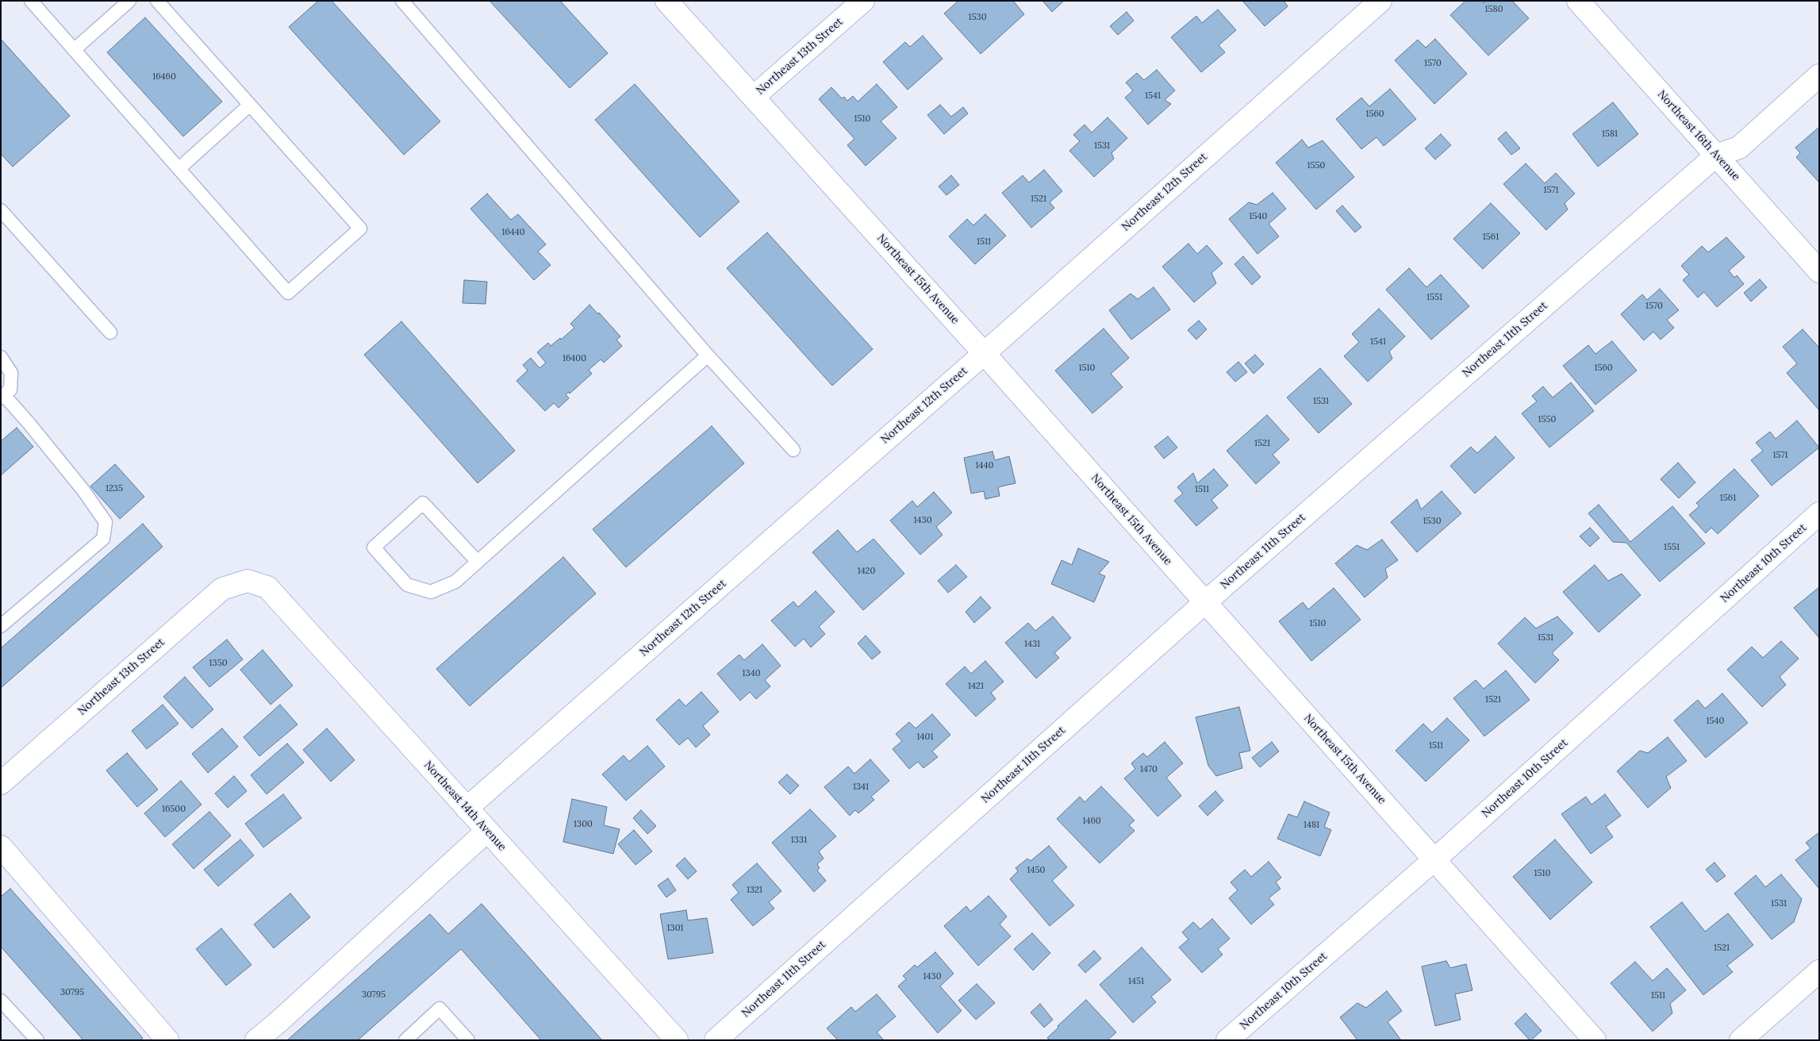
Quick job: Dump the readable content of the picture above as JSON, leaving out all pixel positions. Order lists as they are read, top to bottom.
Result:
{
  "streets": {
    "street": [
      "Northeast 13th Street",
      "Northeast 16th Avenue",
      "Northeast 12th Street",
      "Northeast 15th Avenue",
      "Northeast 11th Street",
      "Northeast 10th Street",
      "Northeast 14th Avenue"
    ]
  },
  "crossings": [
    ["Northeast 13th Street", "Northeast 15th Avenue"],
    ["Northeast 13th Street", "Northeast 14th Avenue"],
    ["Northeast 16th Avenue", "Northeast 11th Street"],
    ["Northeast 12th Street", "Northeast 15th Avenue"],
    ["Northeast 12th Street", "Northeast 14th Avenue"],
    ["Northeast 15th Avenue", "Northeast 11th Street"],
    ["Northeast 15th Avenue", "Northeast 10th Street"]
  ],
  "house_numbers": [
    "1580",
    "1530",
    "1570",
    "16460",
    "1541",
    "1560",
    "1510",
    "1581",
    "1531",
    "1550",
    "1571",
    "1521",
    "1540",
    "16440",
    "1561",
    "1511",
    "1551",
    "1570",
    "1541",
    "16400",
    "1510",
    "1560",
    "1531",
    "1550",
    "1521",
    "1571",
    "1440",
    "1235",
    "1511",
    "1561",
    "1430",
    "1530",
    "1551",
    "1420",
    "1510",
    "1531",
    "1431",
    "1350",
    "1340",
    "1421",
    "1521",
    "1540",
    "1401",
    "1511",
    "1470",
    "1341",
    "16500",
    "1460",
    "1300",
    "1481",
    "1331",
    "1450",
    "1510",
    "1321",
    "1531",
    "1301",
    "1521",
    "1430",
    "1451",
    "30795",
    "30795",
    "1511"
  ]
}
